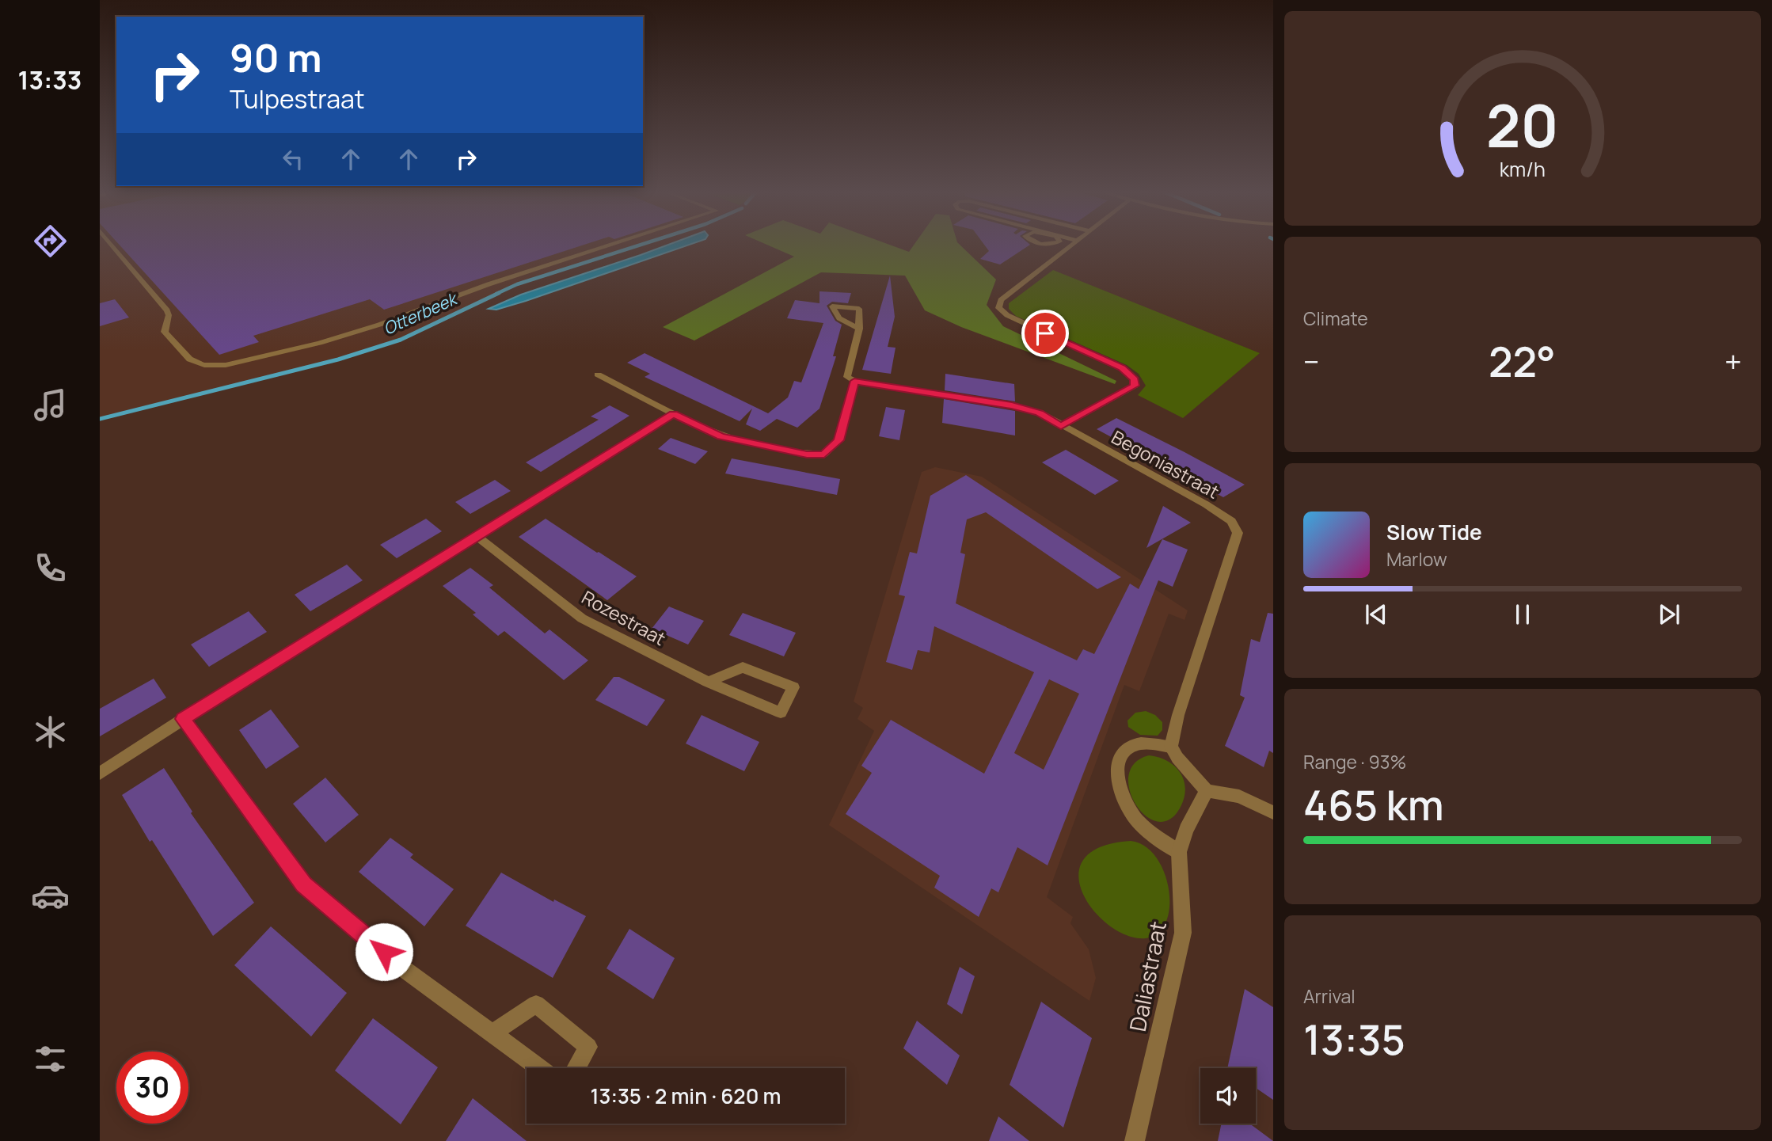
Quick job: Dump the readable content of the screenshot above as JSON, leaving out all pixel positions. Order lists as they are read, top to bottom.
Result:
{
  "streets": {
    "street": ["Begoniastraat", "Rozestraat", "Daliastraat"]
  },
  "water": ["Otterbeek"],
  "page": {
    "tabs": "13:33",
    "turn": ["90 m", "Tulpestraat"],
    "tile": [
      "Climate",
      ["Range · 93%", "465 km"],
      ["Arrival", "13:35"]
    ],
    "heat": ["−", "22°", "+"],
    "song": ["Slow Tide", "Marlow"],
    "limit": "30",
    "trip": "13:35 · 2 min · 620 m",
    "gauge": ["20", "km/h"]
  }
}
